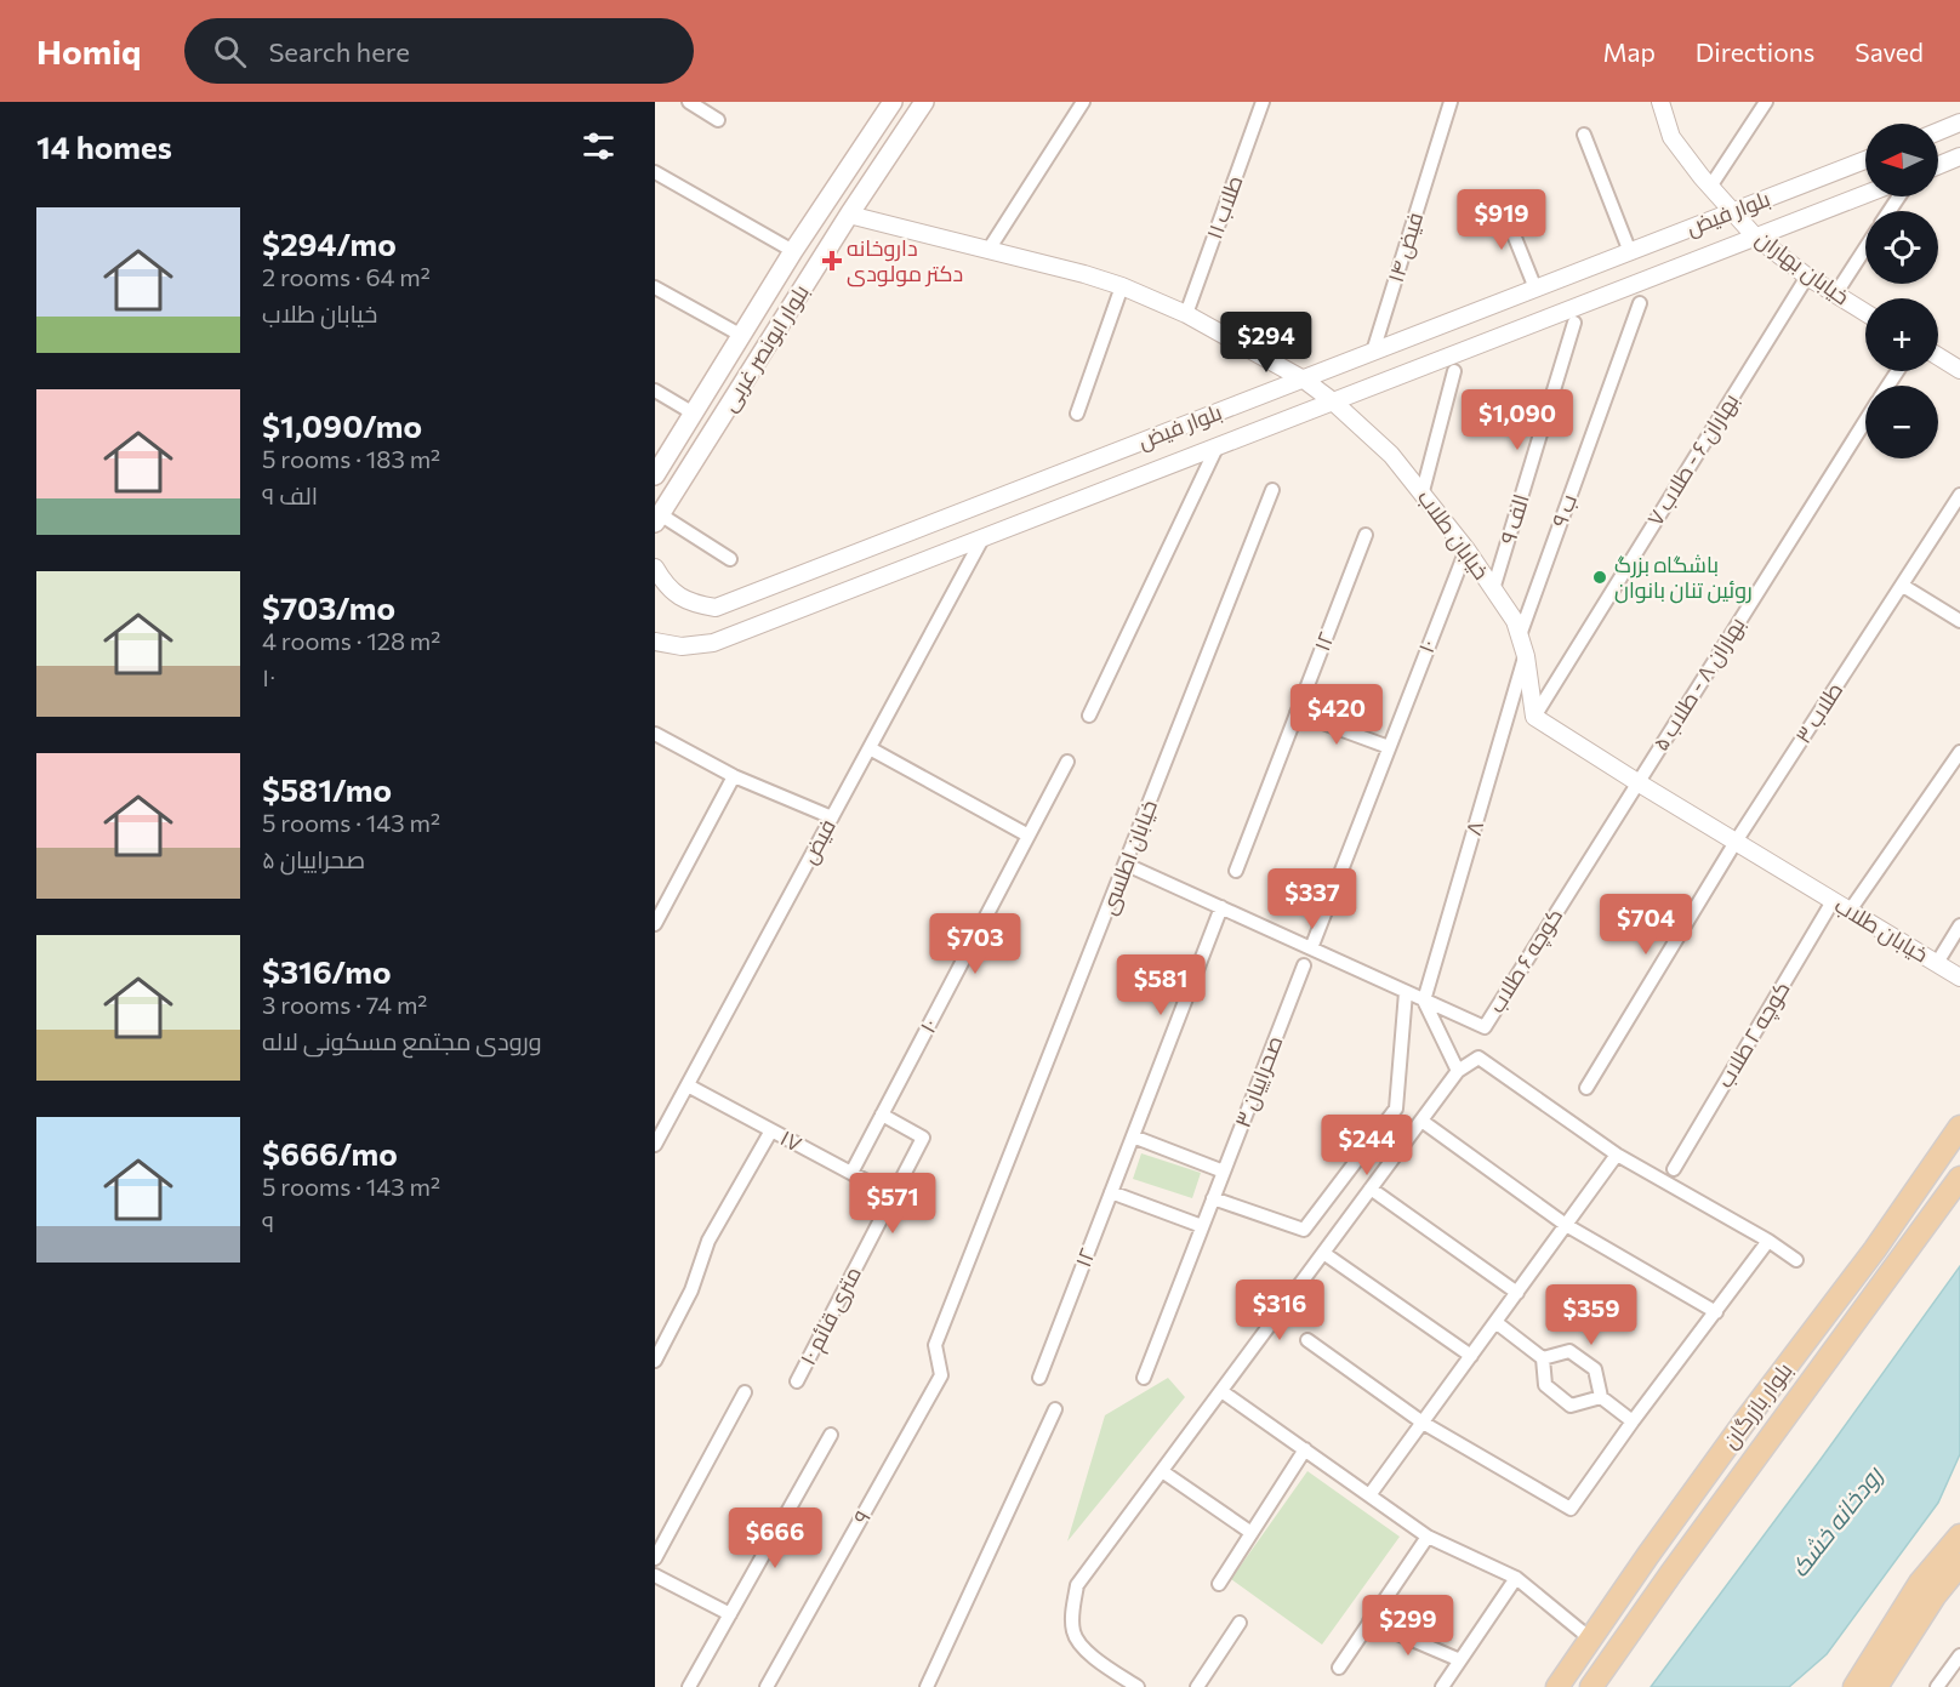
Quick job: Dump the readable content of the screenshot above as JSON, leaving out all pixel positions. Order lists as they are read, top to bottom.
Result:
{
  "streets": {
    "main road": ["بلوار ابونصر غربی", "بلوار بازرگان"],
    "street": [
      "طلاب ۱۱",
      "بلوار فیض",
      "فیض ۱۴",
      "خیابان بهاران",
      "بهاران ۶ - طلاب ۷",
      "۹ ب",
      "۹ الف",
      "خیابان طلاب",
      "۱۲",
      "۱۰",
      "بهاران ۸ - طلاب ۵",
      "طلاب ۳",
      "۸",
      "فیض",
      "خيابان اطلسى",
      "کوچه ۶ طلاب",
      "کوچه ۲ طلاب",
      "صحراییان ۳",
      "۱۷",
      "۱۰ متری قائم",
      "۹"
    ]
  },
  "crossings": [
    ["طلاب ۱۱", "خیابان طلاب"],
    ["بلوار فیض", "فیض ۱۴"],
    ["بلوار فیض", "خیابان بهاران"],
    ["بلوار فیض", "خیابان طلاب"],
    ["بلوار فیض", "فیض"],
    ["خیابان بهاران", "بهاران ۶ - طلاب ۷"],
    ["بلوار ابونصر غربی", "خیابان طلاب"],
    ["بهاران ۶ - طلاب ۷", "خیابان طلاب"],
    ["۹ ب", "خیابان طلاب"],
    ["۹ الف", "خیابان طلاب"],
    ["خیابان طلاب", "۱۰"],
    ["خیابان طلاب", "بهاران ۸ - طلاب ۵"],
    ["خیابان طلاب", "طلاب ۳"],
    ["خیابان طلاب", "۸"],
    ["خیابان طلاب", "کوچه ۶ طلاب"],
    ["خیابان طلاب", "کوچه ۲ طلاب"],
    ["۱۰", "۱۷"],
    ["۱۰", "۱۰ متری قائم"],
    ["بهاران ۸ - طلاب ۵", "کوچه ۶ طلاب"],
    ["۸", "کوچه ۶ طلاب"],
    ["فیض", "۱۷"],
    ["خيابان اطلسى", "۹"],
    ["۱۷", "۱۰ متری قائم"]
  ],
  "water": ["رودخانه خشک"],
  "places": {
    "health": ["داروخانه دکتر مولودی"],
    "other": ["باشگاه بزرگ روئین تنان بانوان"]
  },
  "north": "left",
  "page": {
    "header": "Homiq",
    "search": "Search here",
    "nav": ["Map", "Directions", "Saved"],
    "heading": "14 homes",
    "map_buttons": ["+", "−"],
    "list": [
      {
        "name": "$294/mo",
        "note": "2 rooms · 64 m² · خیابان طلاب"
      },
      {
        "name": "$1,090/mo",
        "note": "5 rooms · 183 m² · ۹ الف"
      },
      {
        "name": "$703/mo",
        "note": "4 rooms · 128 m² · ۱۰"
      },
      {
        "name": "$581/mo",
        "note": "5 rooms · 143 m² · ۵ صحراییان"
      },
      {
        "name": "$316/mo",
        "note": "3 rooms · 74 m² · ورودی مجتمع مسکونی لاله"
      },
      {
        "name": "$666/mo",
        "note": "5 rooms · 143 m² · ۹"
      }
    ],
    "price": [
      "$919",
      "$294",
      "$1,090",
      "$420",
      "$337",
      "$704",
      "$703",
      "$581",
      "$244",
      "$571",
      "$316",
      "$359",
      "$666",
      "$299"
    ]
  }
}
